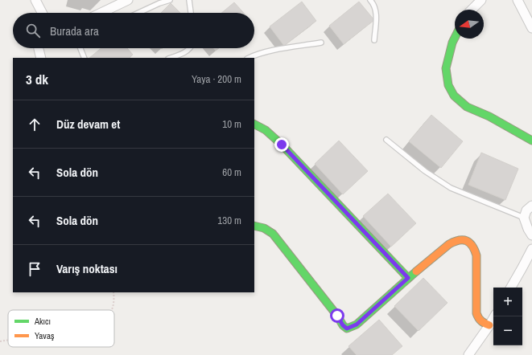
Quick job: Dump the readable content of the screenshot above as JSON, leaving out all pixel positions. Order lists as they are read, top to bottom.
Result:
{
  "legend": ["Akıcı", "Yavaş"],
  "north": "left",
  "page": {
    "search": "Burada ara",
    "heading": ["3 dk", "Yaya · 200 m"],
    "list": [
      ["Düz devam et", "10 m"],
      ["Sola dön", "60 m"],
      ["Sola dön", "130 m"],
      "Varış noktası"
    ],
    "map_buttons": ["+", "−"]
  }
}
